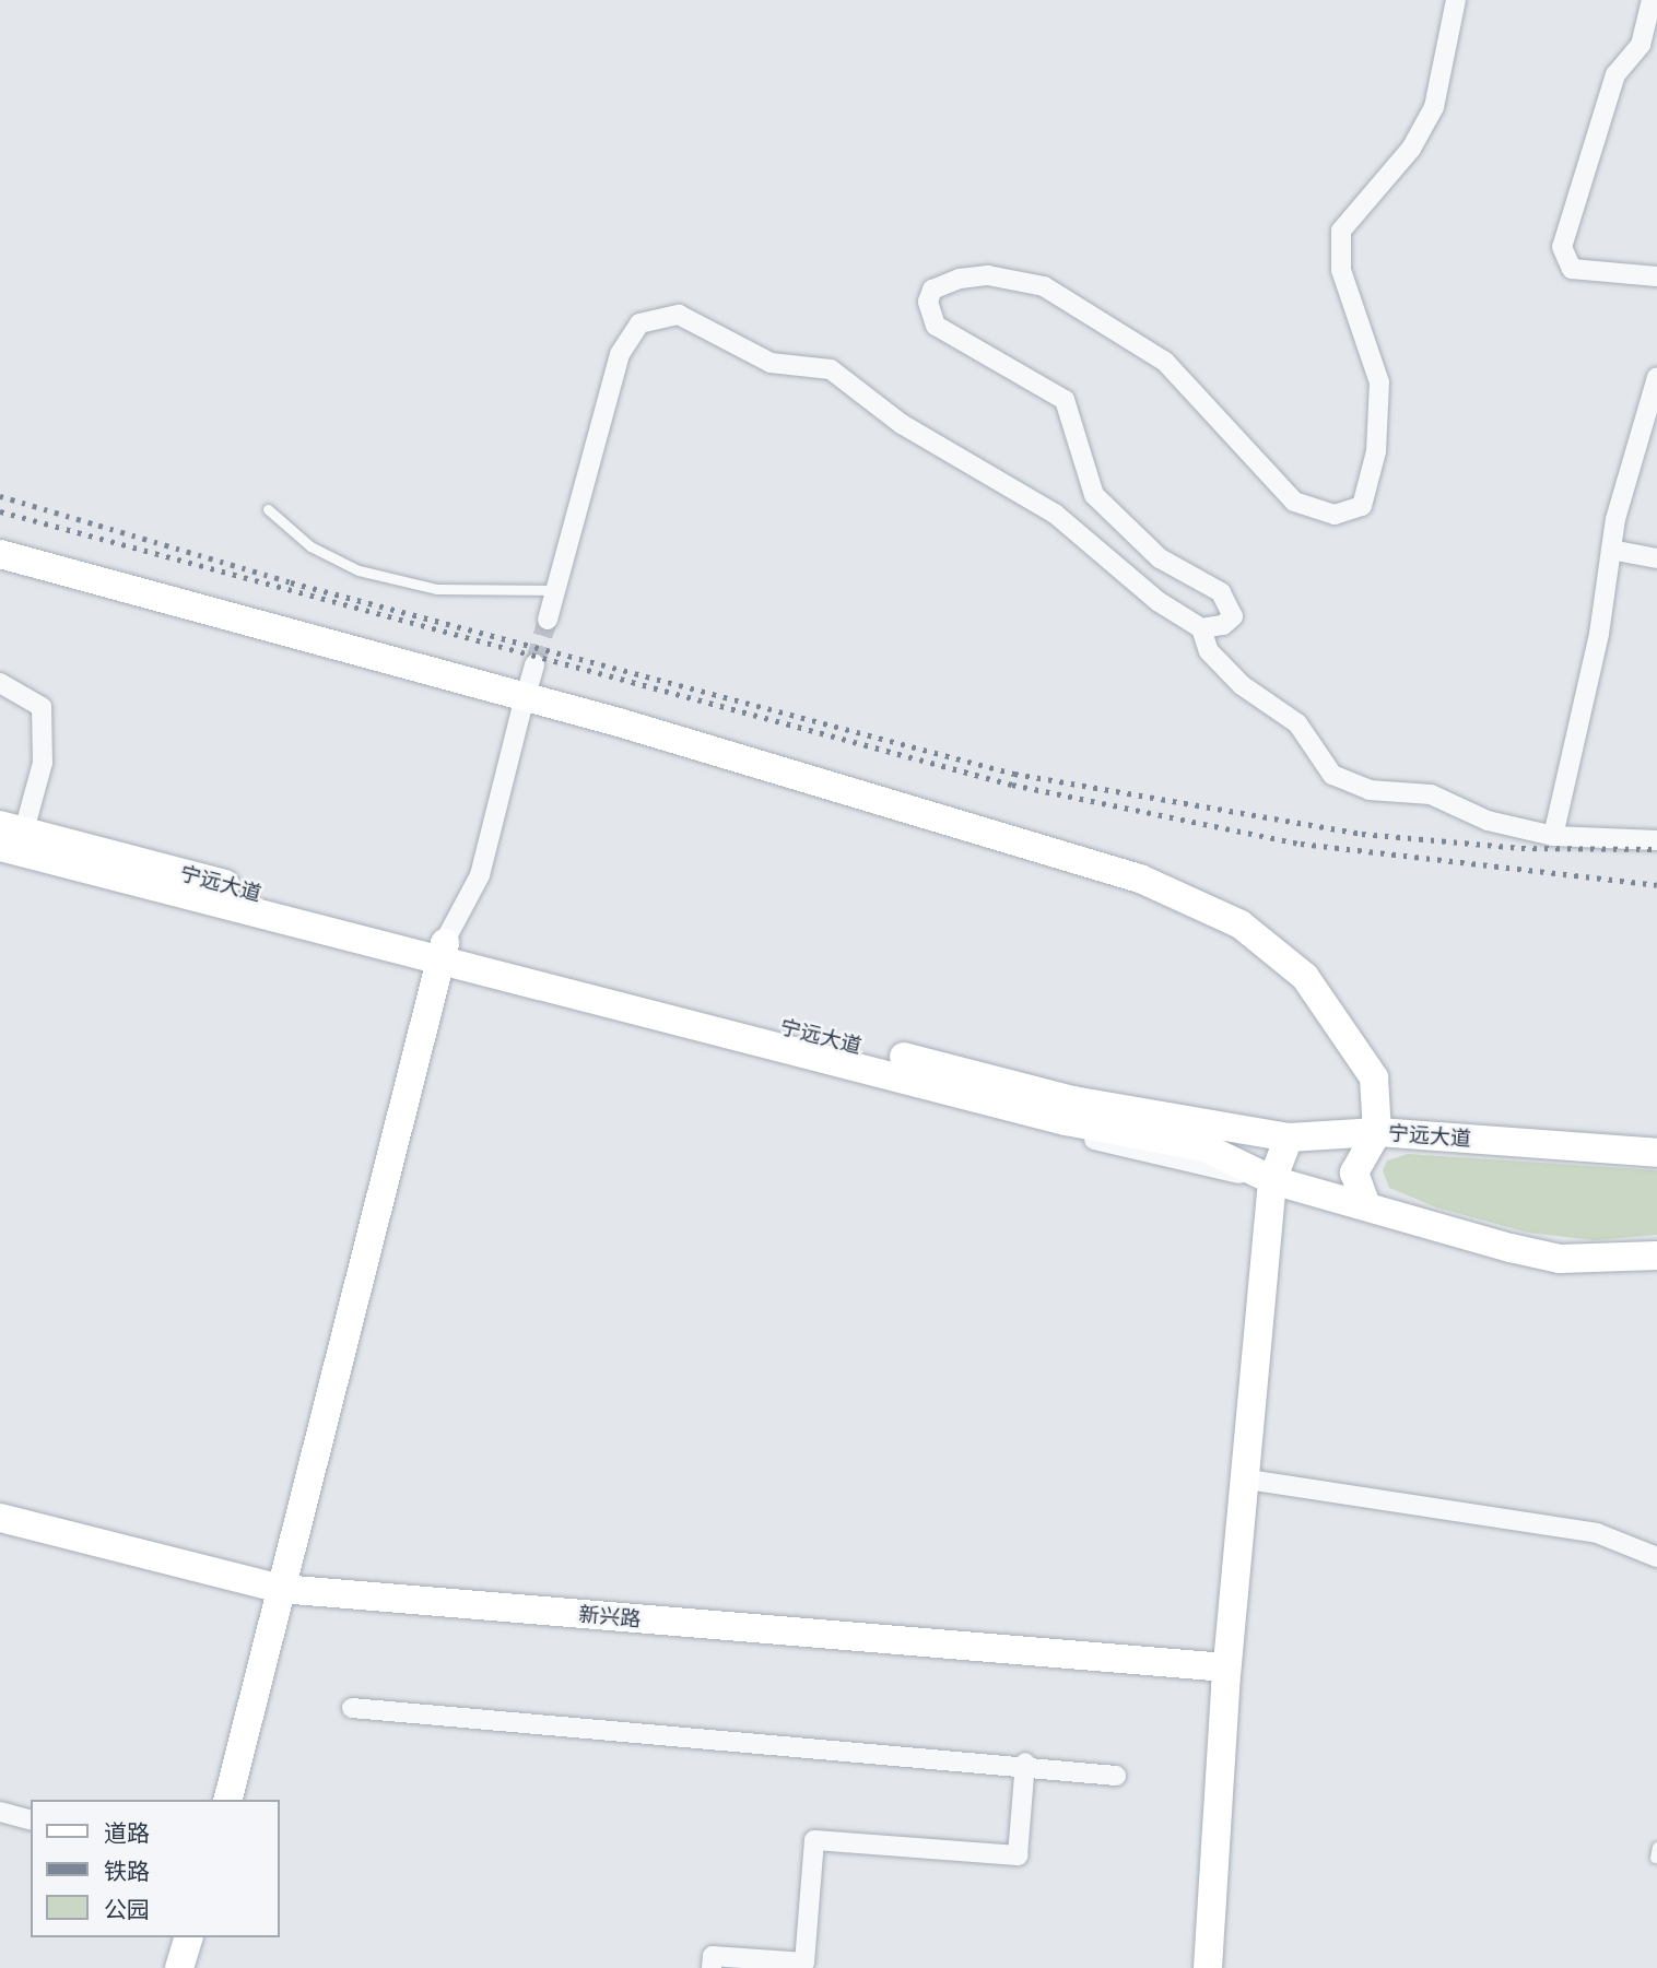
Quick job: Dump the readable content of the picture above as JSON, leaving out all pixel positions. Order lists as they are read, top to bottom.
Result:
{
  "streets": {
    "main road": ["宁远大道", "新兴路"]
  },
  "legend": ["道路", "铁路", "公园"]
}
